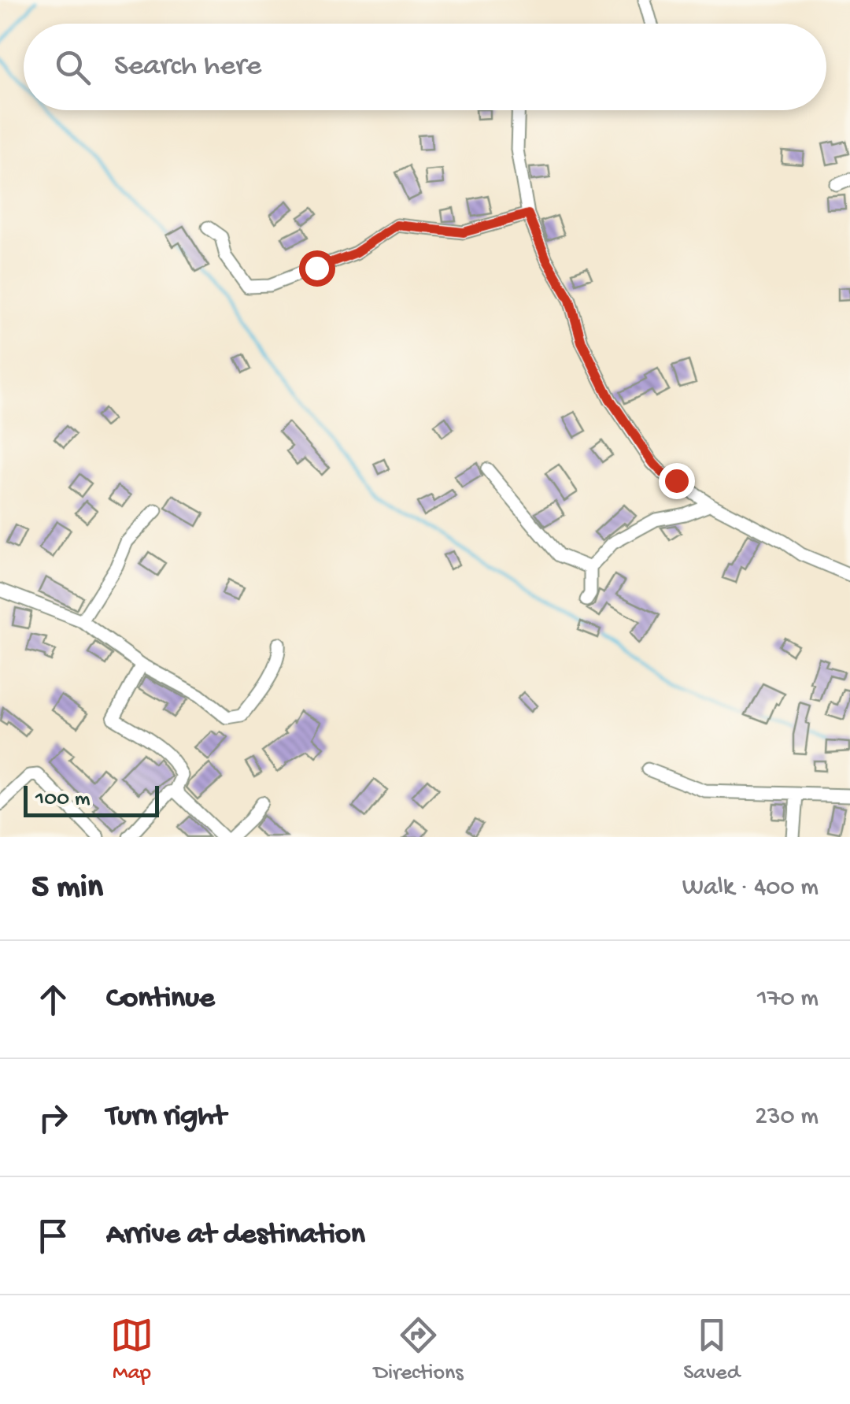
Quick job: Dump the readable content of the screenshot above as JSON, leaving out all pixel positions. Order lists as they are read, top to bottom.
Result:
{
  "scale_bar": "100 m",
  "page": {
    "search": "Search here",
    "scale": "100 m",
    "heading": ["5 min", "Walk · 400 m"],
    "list": [
      ["Continue", "170 m"],
      ["Turn right", "230 m"],
      "Arrive at destination"
    ],
    "nav": ["Map", "Directions", "Saved"]
  }
}
